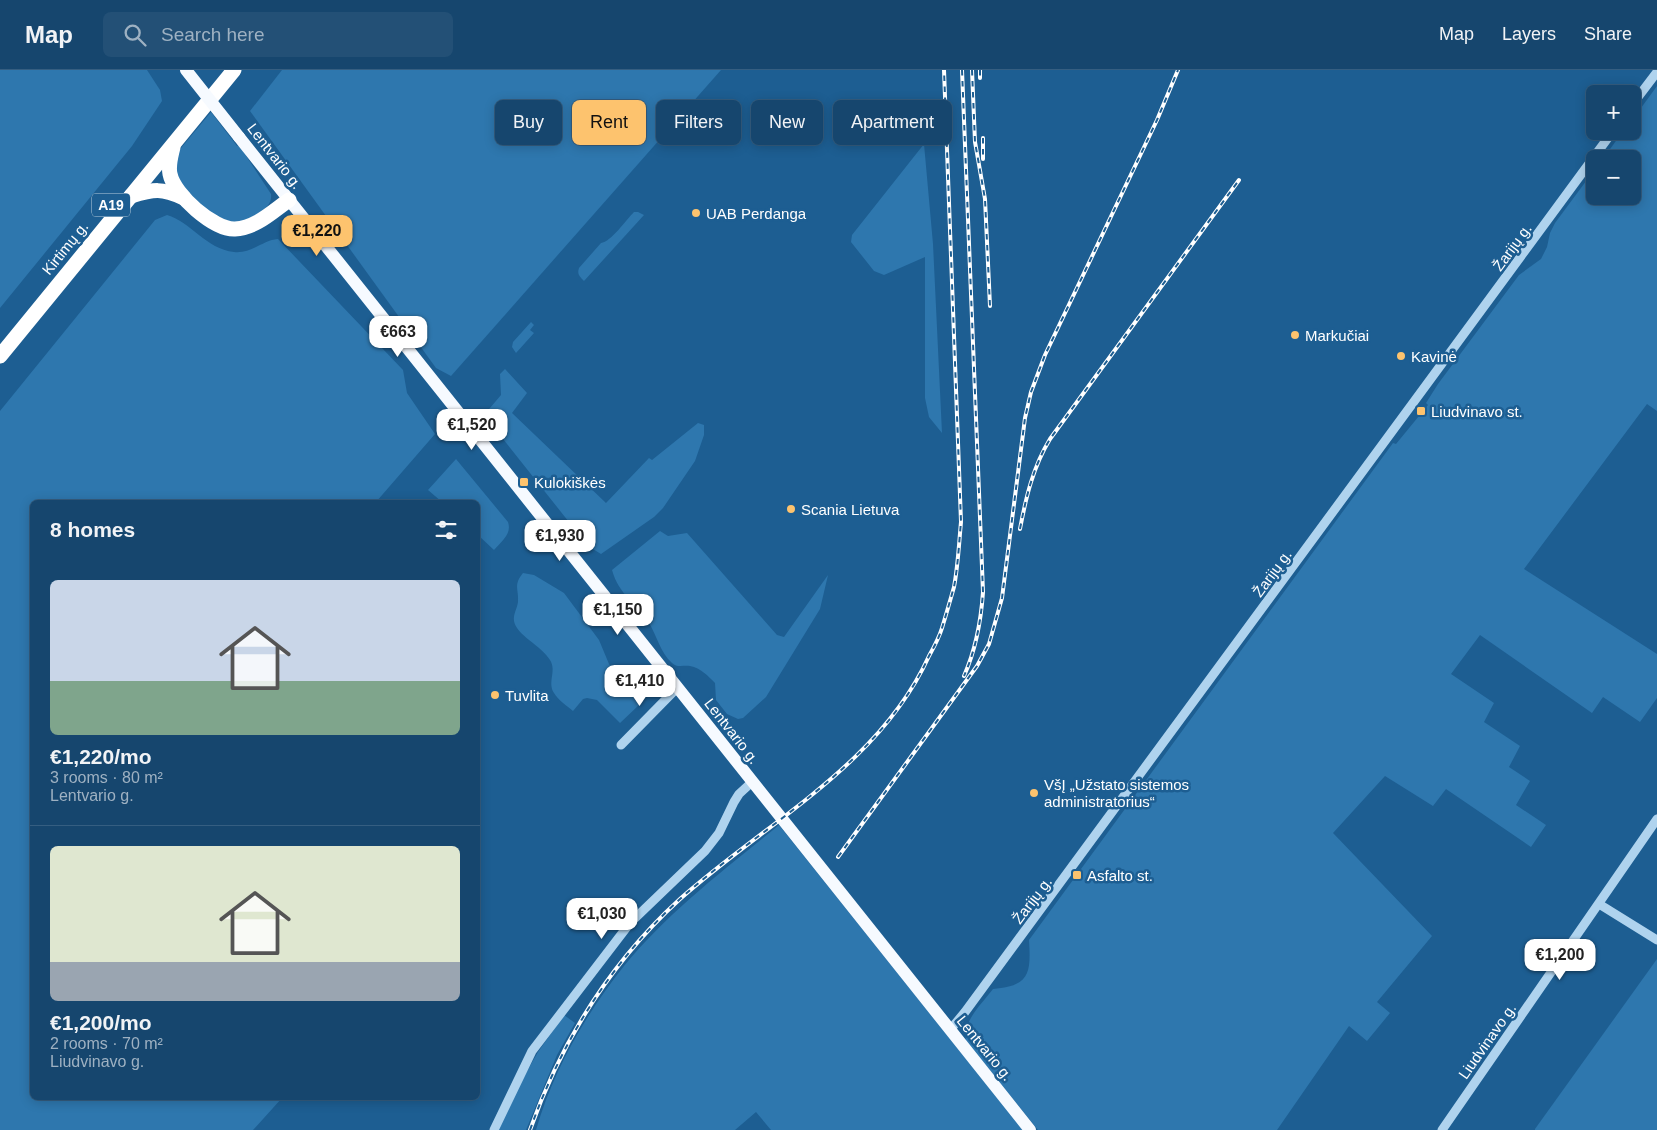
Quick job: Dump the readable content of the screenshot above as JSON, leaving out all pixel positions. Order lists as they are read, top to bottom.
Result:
{
  "streets": {
    "highway": ["A19", "Kirtimų g."],
    "main road": ["Lentvario g."],
    "street": ["Žarijų g.", "Liudvinavo g."]
  },
  "crossings": [
    ["Lentvario g.", "Žarijų g."]
  ],
  "places": {
    "other": [
      "UAB Perdanga",
      "Markučiai",
      "Kavinė",
      "Scania Lietuva",
      "Tuvlita",
      "VšĮ „Užstato sistemos administratorius“"
    ],
    "transit": ["Liudvinavo st.", "Kulokiškės", "Asfalto st."]
  },
  "page": {
    "header": "Map",
    "search": "Search here",
    "nav": ["Map", "Layers", "Share"],
    "map_buttons": ["+", "−"],
    "chip": [
      "Buy",
      "Rent",
      "Filters",
      "New",
      "Apartment"
    ],
    "price": [
      "€1,220",
      "€663",
      "€1,520",
      "€1,930",
      "€1,150",
      "€1,410",
      "€1,030",
      "€1,200"
    ],
    "heading": "8 homes",
    "list": [
      {
        "name": "€1,220/mo",
        "note": "3 rooms · 80 m² · Lentvario g."
      },
      {
        "name": "€1,200/mo",
        "note": "2 rooms · 70 m² · Liudvinavo g."
      }
    ]
  }
}
